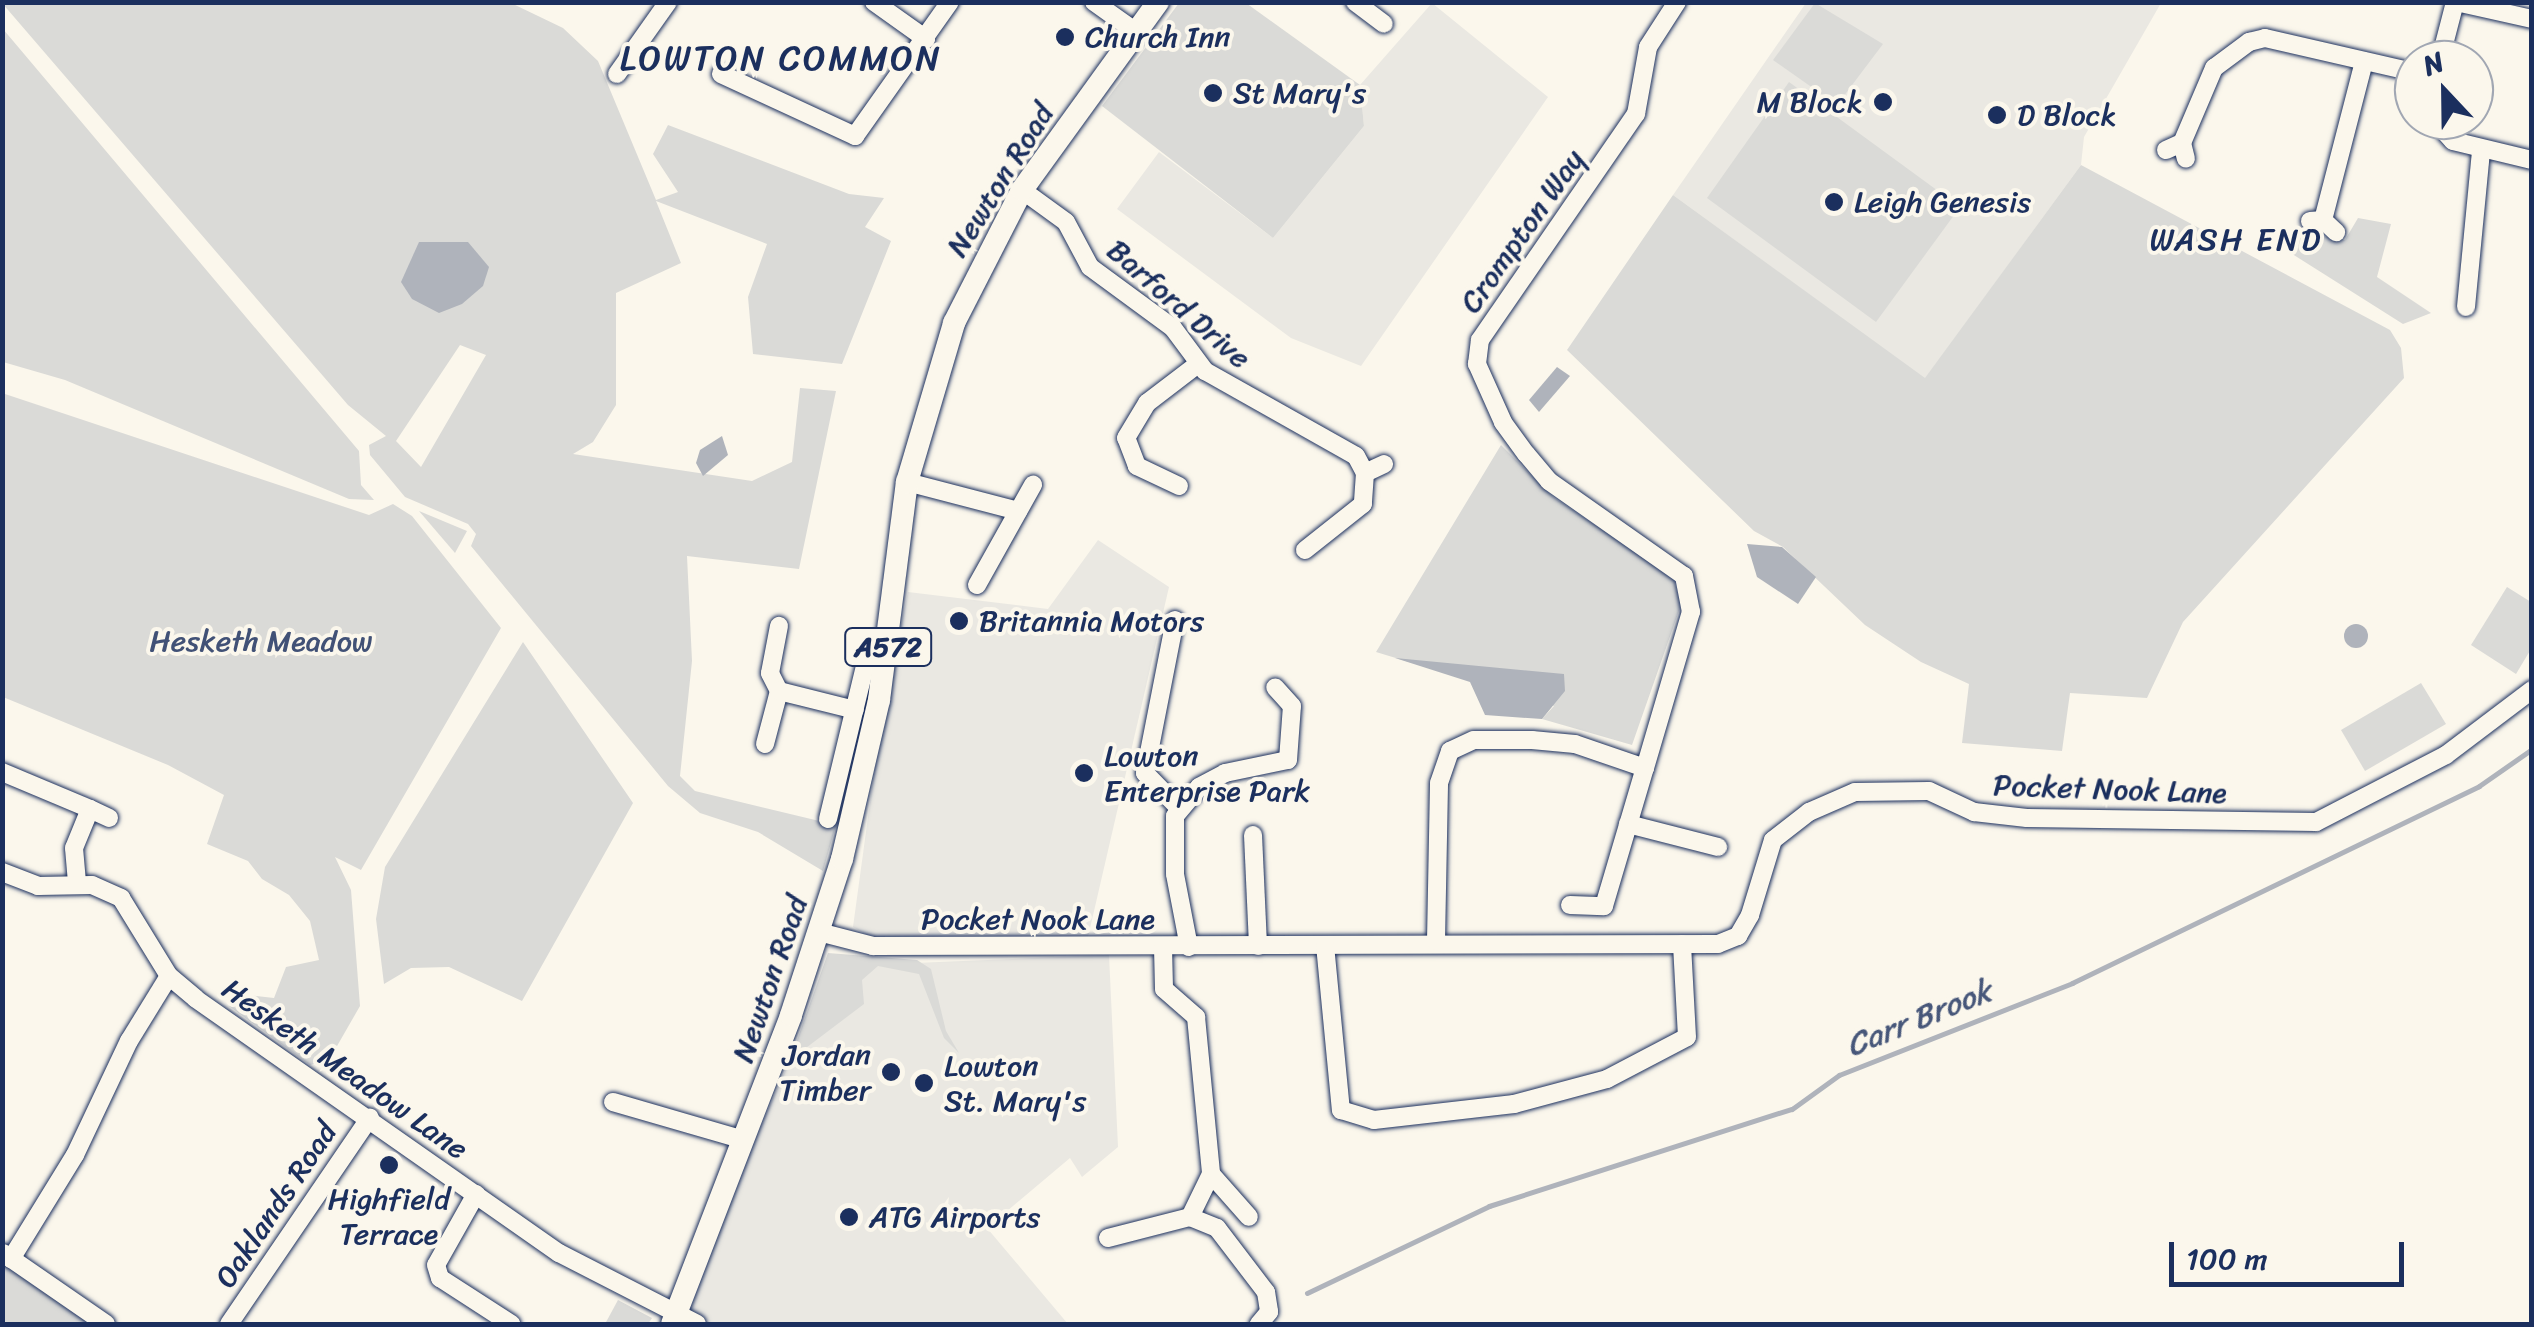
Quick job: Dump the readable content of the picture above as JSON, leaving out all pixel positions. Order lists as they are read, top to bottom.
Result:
{
  "streets": {
    "main road": ["Newton Road", "A572"],
    "street": [
      "Crompton Way",
      "Barford Drive",
      "Pocket Nook Lane",
      "Hesketh Meadow Lane",
      "Oaklands Road"
    ]
  },
  "crossings": [
    ["Newton Road", "Barford Drive"],
    ["Newton Road", "Pocket Nook Lane"],
    ["Newton Road", "Hesketh Meadow Lane"],
    ["Hesketh Meadow Lane", "Oaklands Road"]
  ],
  "districts": ["LOWTON COMMON", "WASH END"],
  "water": ["Carr Brook"],
  "parks": ["Hesketh Meadow"],
  "places": [
    "Church Inn",
    "St Mary's",
    "M Block",
    "D Block",
    "Leigh Genesis",
    "Britannia Motors",
    "Lowton Enterprise Park",
    "Jordan Timber",
    "Lowton St. Mary's",
    "Highfield Terrace",
    "ATG Airports"
  ],
  "scale_bar": "100 m",
  "north": "top"
}
